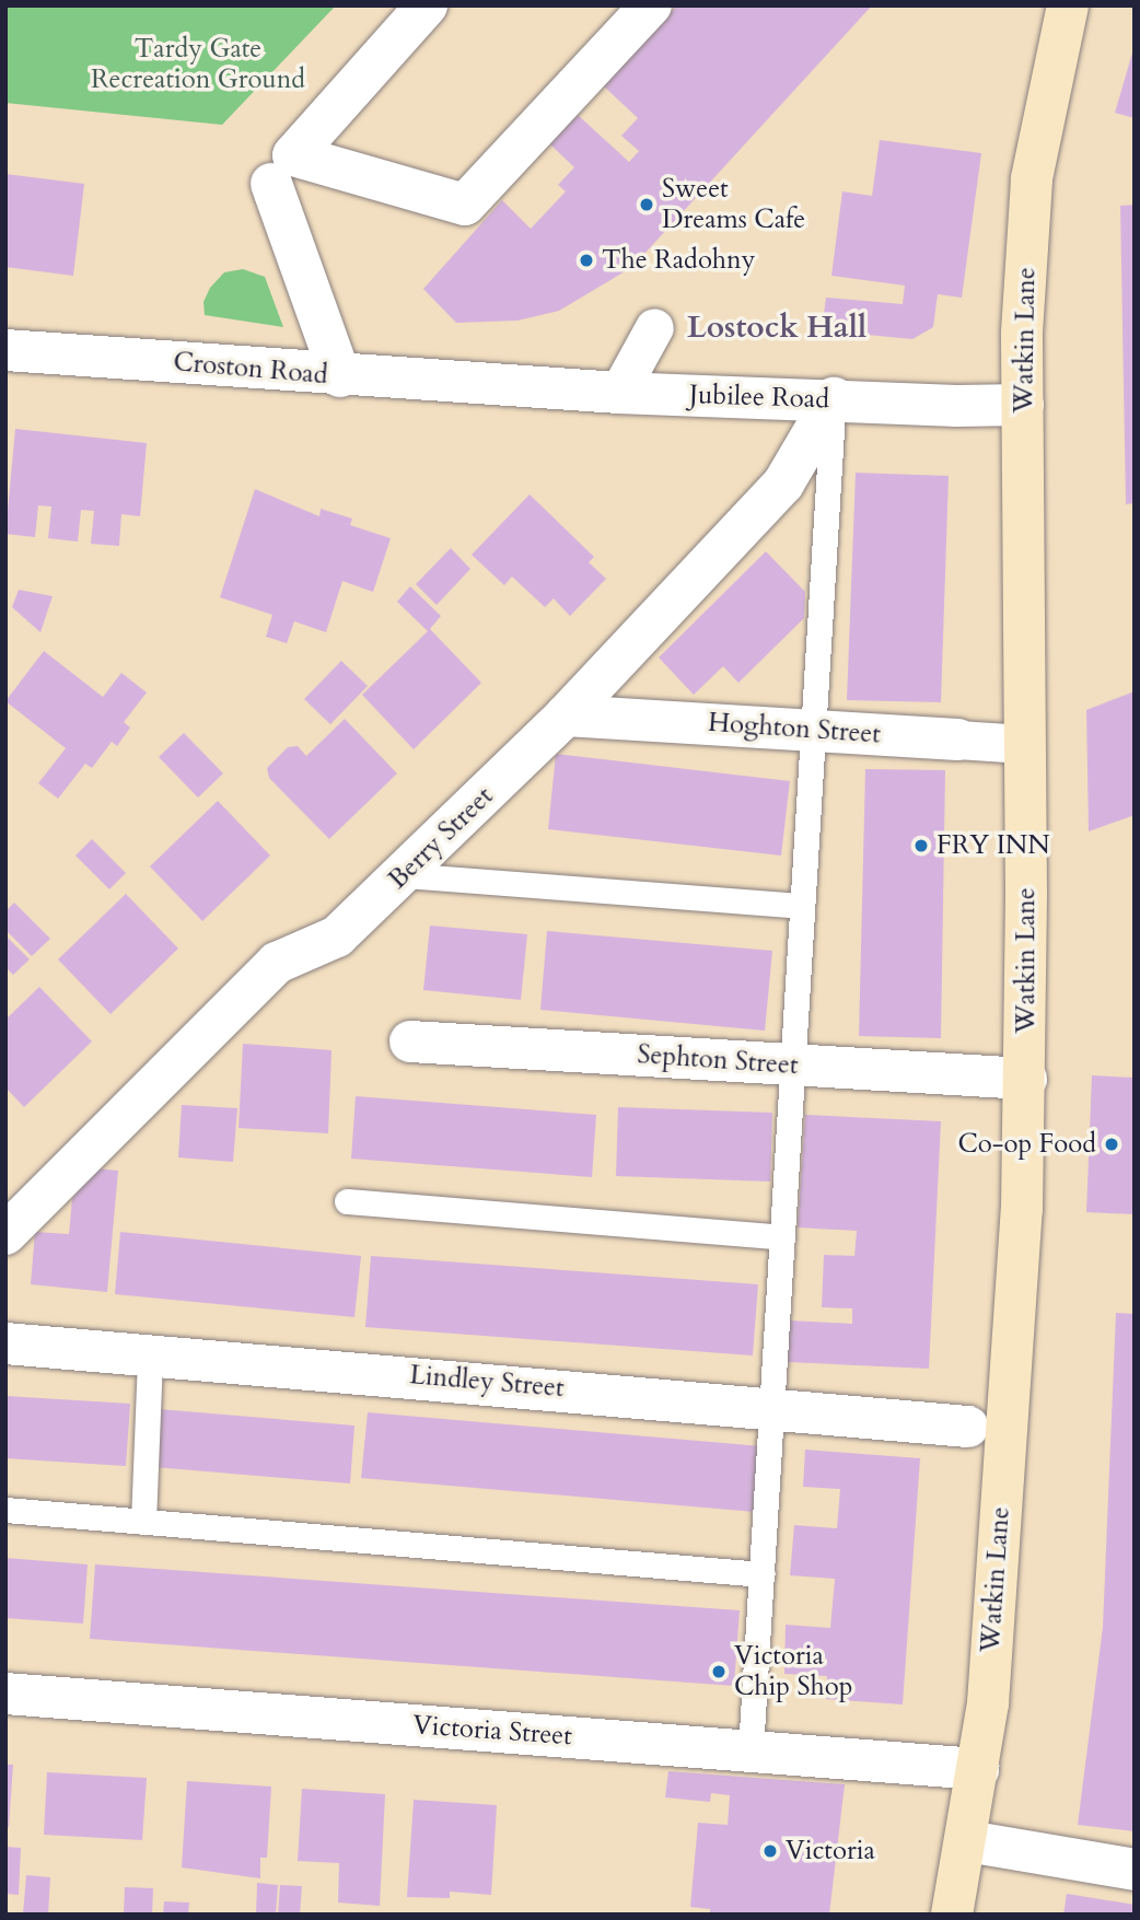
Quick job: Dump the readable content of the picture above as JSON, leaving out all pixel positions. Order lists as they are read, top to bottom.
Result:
{
  "streets": {
    "main road": ["Watkin Lane"],
    "street": [
      "Croston Road",
      "Jubilee Road",
      "Hoghton Street",
      "Berry Street",
      "Sephton Street",
      "Lindley Street",
      "Victoria Street"
    ]
  },
  "crossings": [
    ["Watkin Lane", "Jubilee Road"],
    ["Watkin Lane", "Hoghton Street"],
    ["Watkin Lane", "Sephton Street"],
    ["Watkin Lane", "Lindley Street"],
    ["Watkin Lane", "Victoria Street"],
    ["Croston Road", "Jubilee Road"],
    ["Jubilee Road", "Berry Street"],
    ["Hoghton Street", "Berry Street"]
  ],
  "districts": ["Lostock Hall"],
  "parks": ["Tardy Gate Recreation Ground"],
  "places": [
    "Sweet Dreams Cafe",
    "The Radohny",
    "FRY INN",
    "Co-op Food",
    "Victoria Chip Shop",
    "Victoria"
  ]
}
